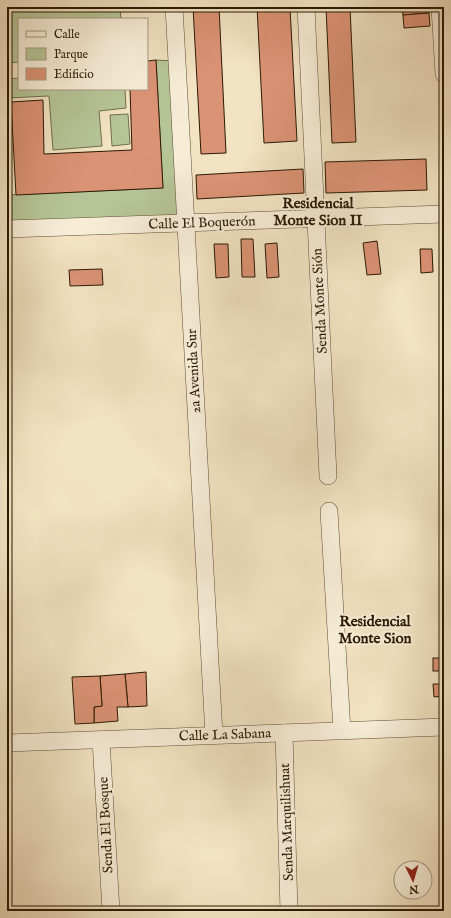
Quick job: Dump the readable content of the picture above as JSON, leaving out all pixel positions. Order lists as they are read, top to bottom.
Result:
{
  "streets": {
    "street": [
      "Calle El Boquerón",
      "Senda Monte Sión",
      "2a Avenida Sur",
      "Calle La Sabana",
      "Senda Marquilishuat",
      "Senda El Bosque"
    ]
  },
  "crossings": [
    ["Calle El Boquerón", "Senda Monte Sión"],
    ["Calle El Boquerón", "2a Avenida Sur"],
    ["2a Avenida Sur", "Calle La Sabana"],
    ["Calle La Sabana", "Senda Marquilishuat"],
    ["Calle La Sabana", "Senda El Bosque"]
  ],
  "districts": ["Residencial Monte Sion II", "Residencial Monte Sion"],
  "legend": ["Calle", "Parque", "Edificio"],
  "north": "bottom"
}
